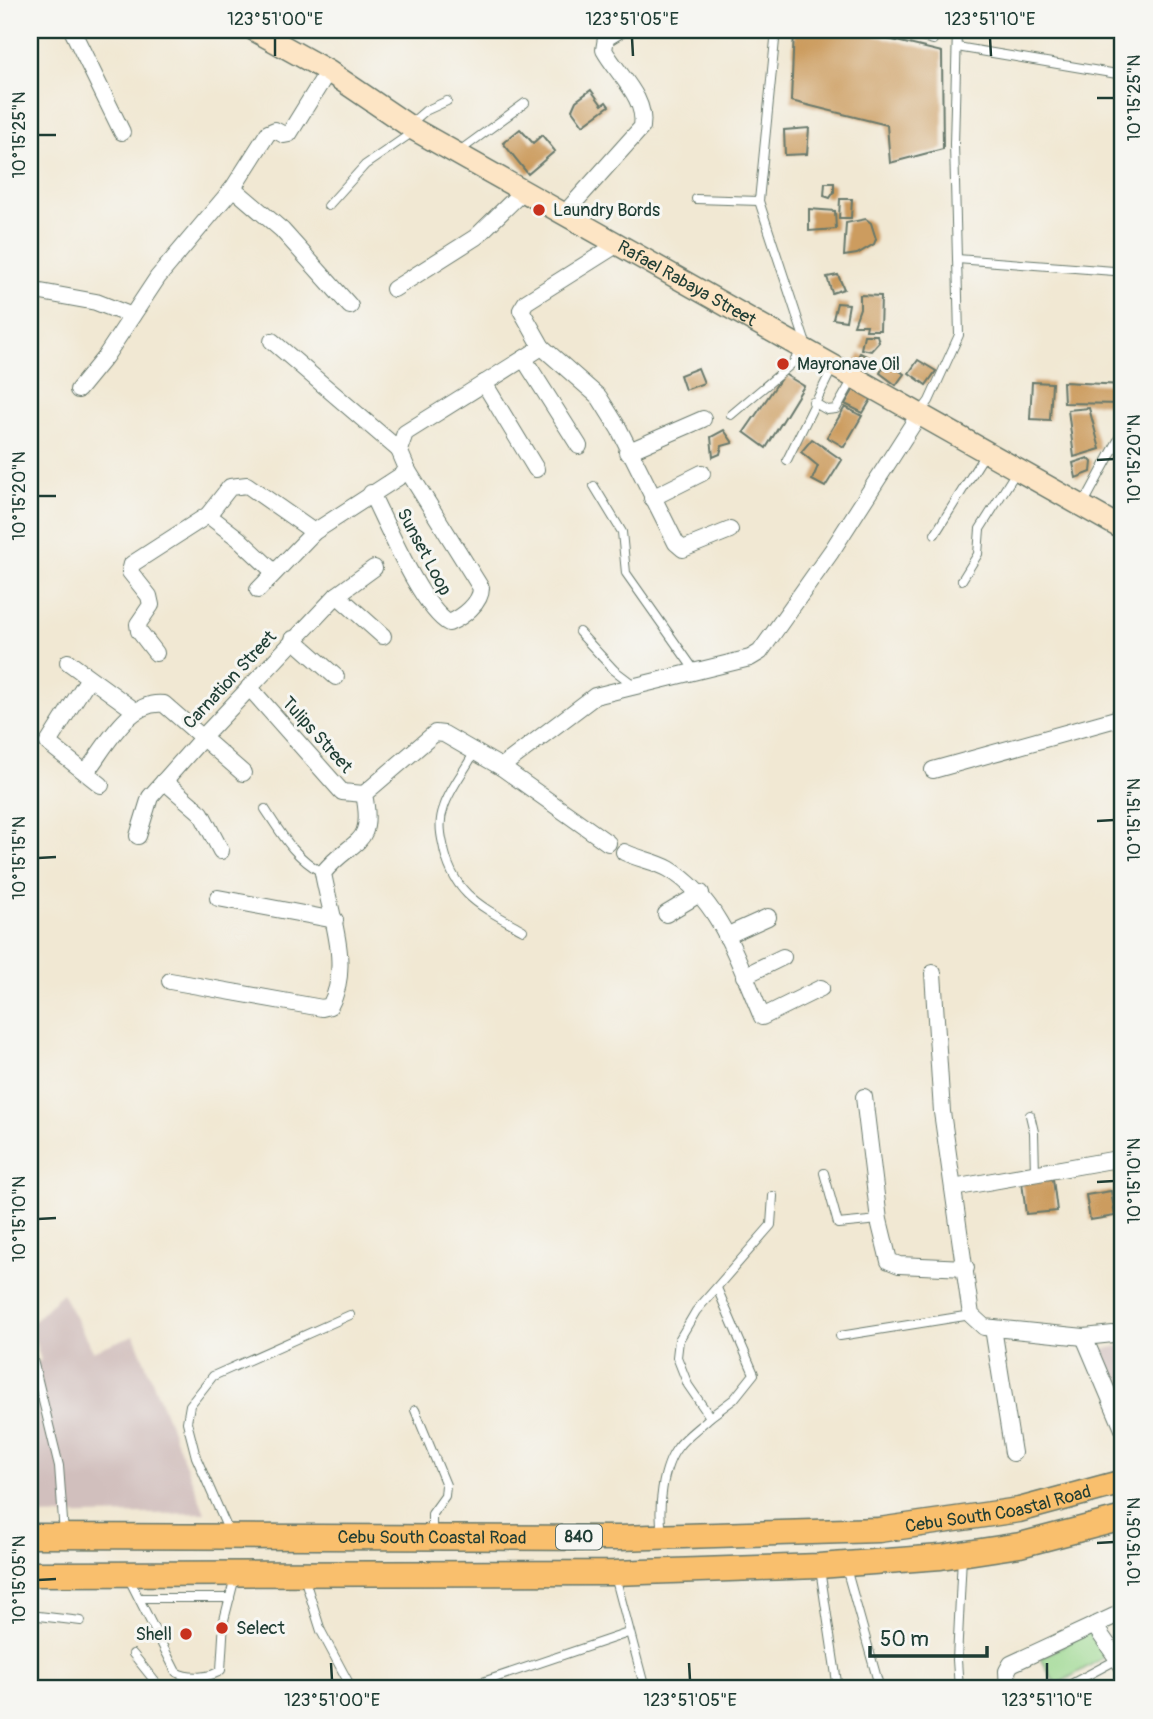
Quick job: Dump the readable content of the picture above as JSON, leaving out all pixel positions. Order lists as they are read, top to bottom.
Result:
{
  "streets": {
    "highway": ["Cebu South Coastal Road", "840"],
    "main road": ["Rafael Rabaya Street"],
    "street": ["Sunset Loop", "Carnation Street", "Tulips Street"]
  },
  "crossings": [
    ["Carnation Street", "Tulips Street"]
  ],
  "places": [
    "Laundry Bords",
    "Mayronave Oil",
    "Select",
    "Shell"
  ],
  "scale_bar": "50 m",
  "coordinates": [
    "123°51'00\"E",
    "123°51'05\"E",
    "123°51'10\"E",
    "10°15'25\"N",
    "10°15'20\"N",
    "10°15'15\"N",
    "10°15'10\"N",
    "10°15'05\"N"
  ]
}
